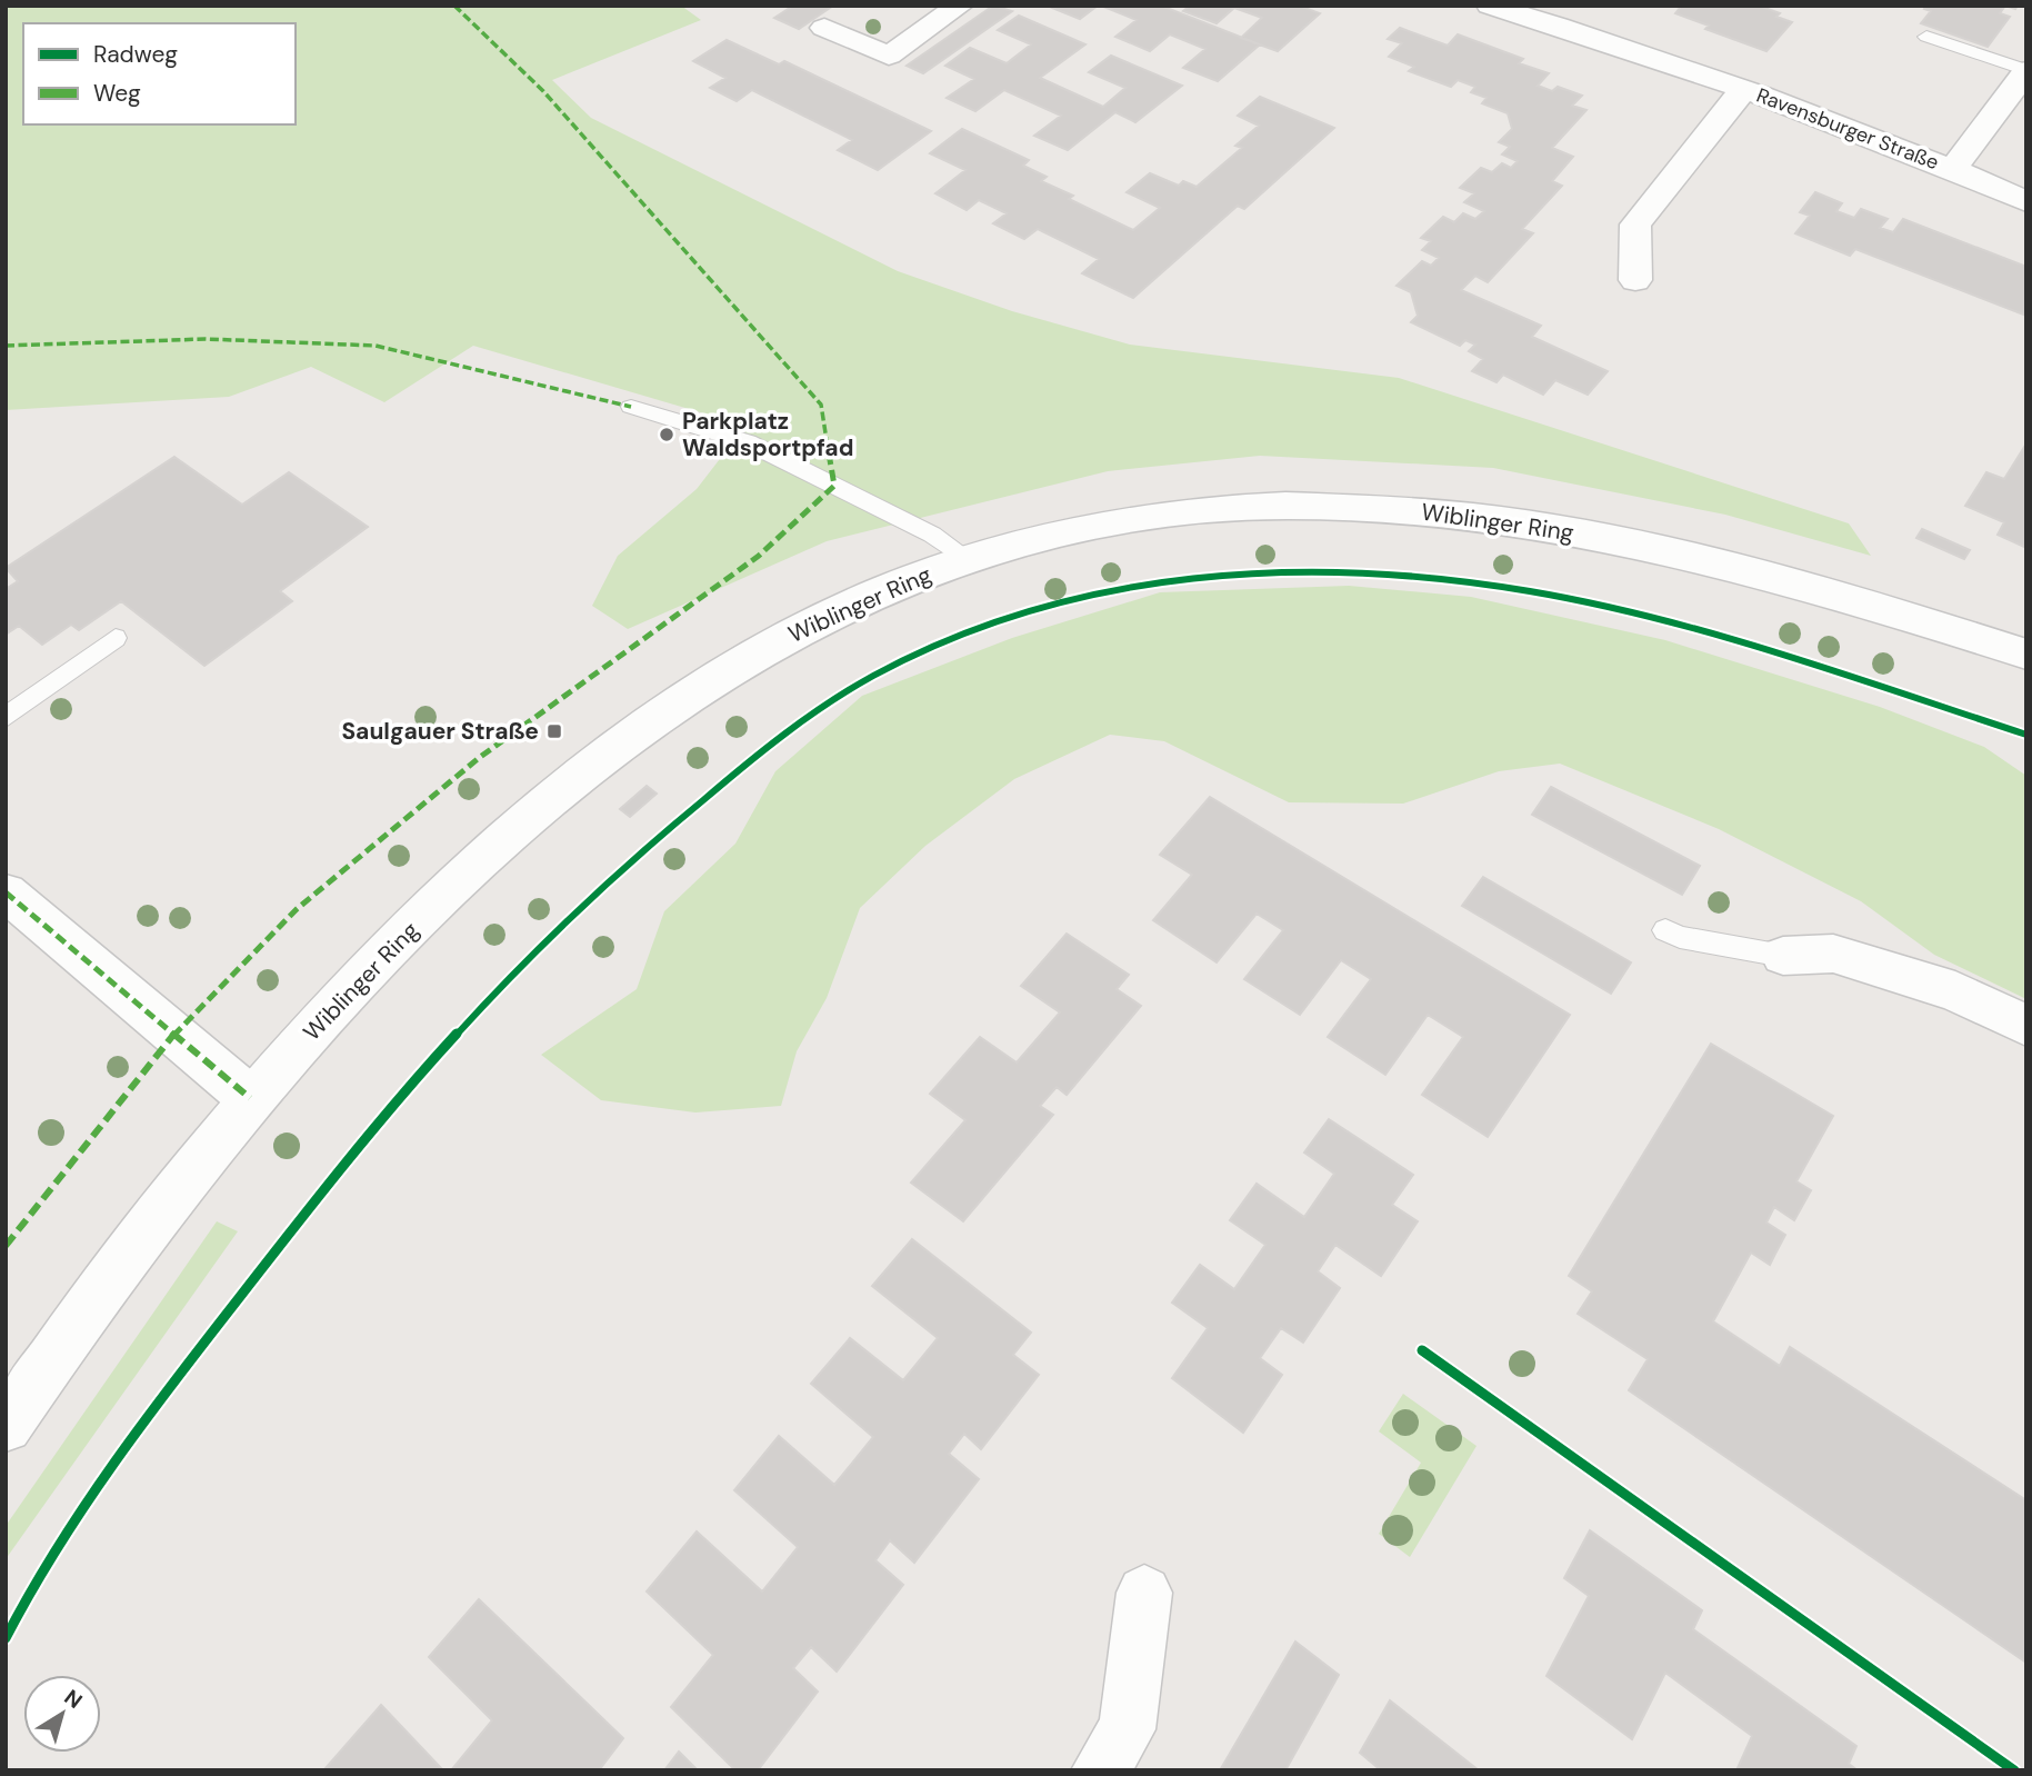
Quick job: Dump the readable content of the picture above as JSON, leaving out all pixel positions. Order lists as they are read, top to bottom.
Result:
{
  "streets": {
    "street": ["Ravensburger Straße", "Wiblinger Ring"]
  },
  "places": {
    "other": ["Parkplatz Waldsportpfad"],
    "transit": ["Saulgauer Straße"]
  },
  "legend": ["Radweg", "Weg"],
  "north": "top right"
}
